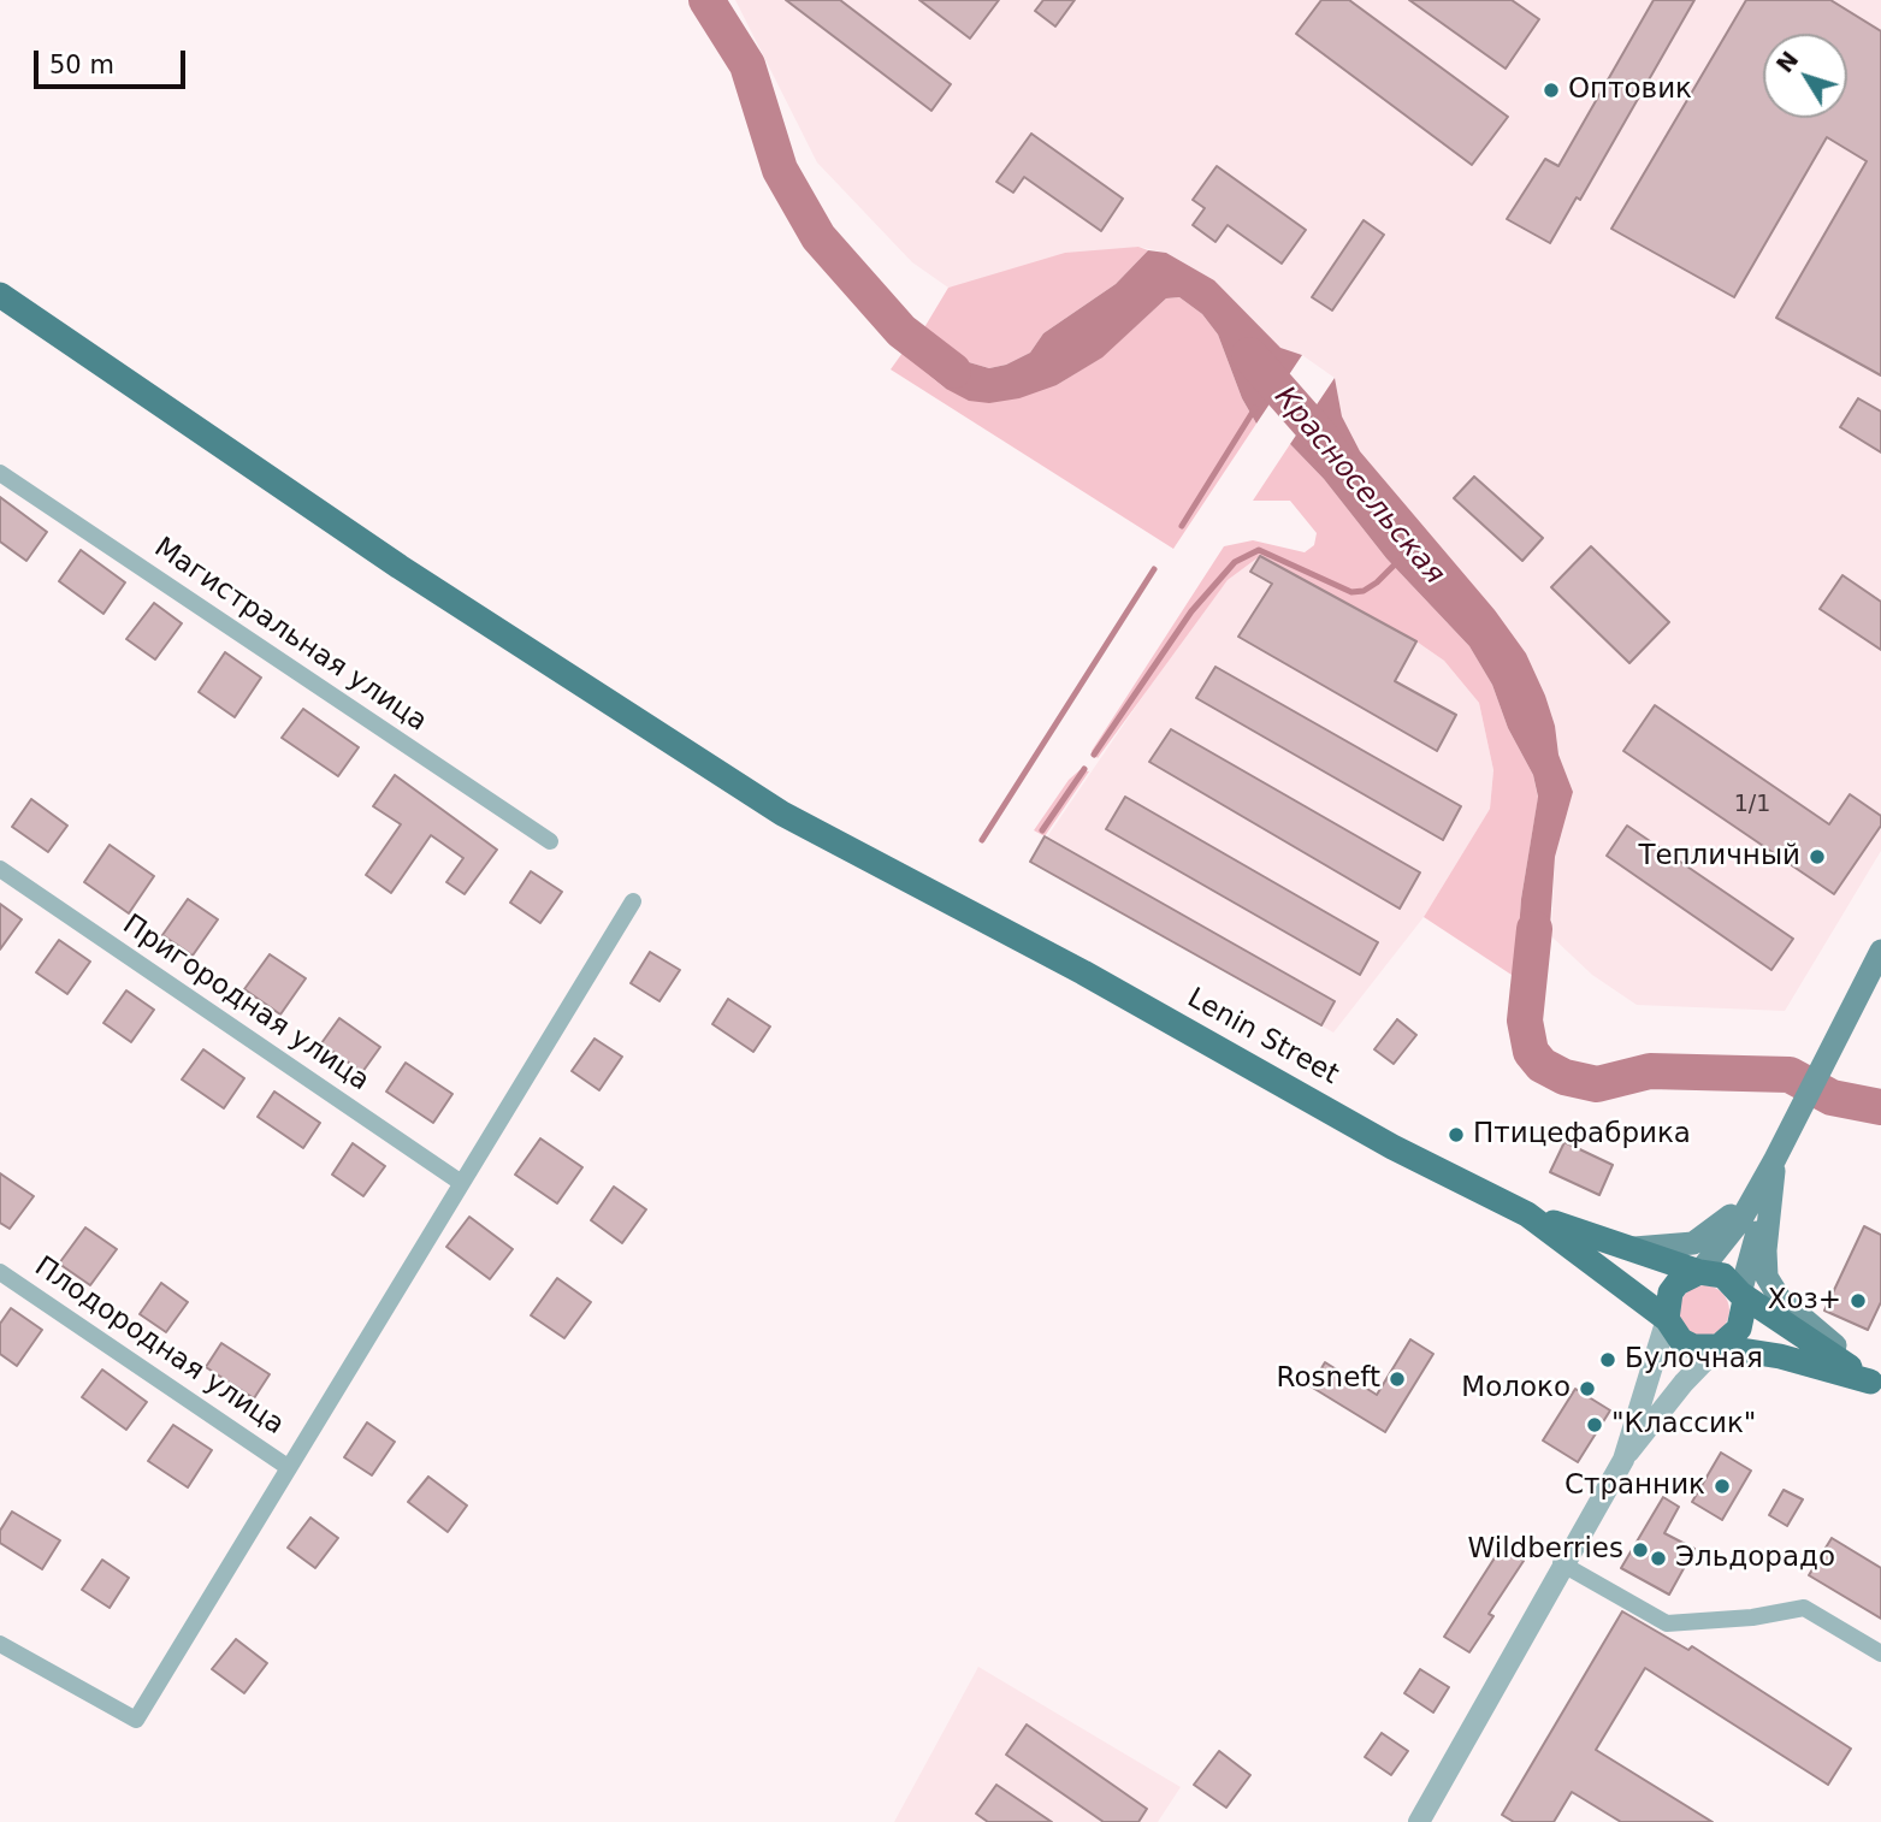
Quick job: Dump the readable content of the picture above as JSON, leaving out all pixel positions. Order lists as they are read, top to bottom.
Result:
{
  "streets": {
    "main road": ["Lenin Street"],
    "street": ["Магистральная улица", "Пригородная улица", "Плодородная улица"]
  },
  "water": ["Красносельская"],
  "places": [
    "Оптовик",
    "Тепличный",
    "Птицефабрика",
    "Хоз+",
    "Булочная",
    "Rosneft",
    "Молоко",
    "\"Классик\"",
    "Странник",
    "Wildberries",
    "Эльдорадо"
  ],
  "house_numbers": ["1/1"],
  "scale_bar": "50 m",
  "north": "top left"
}
